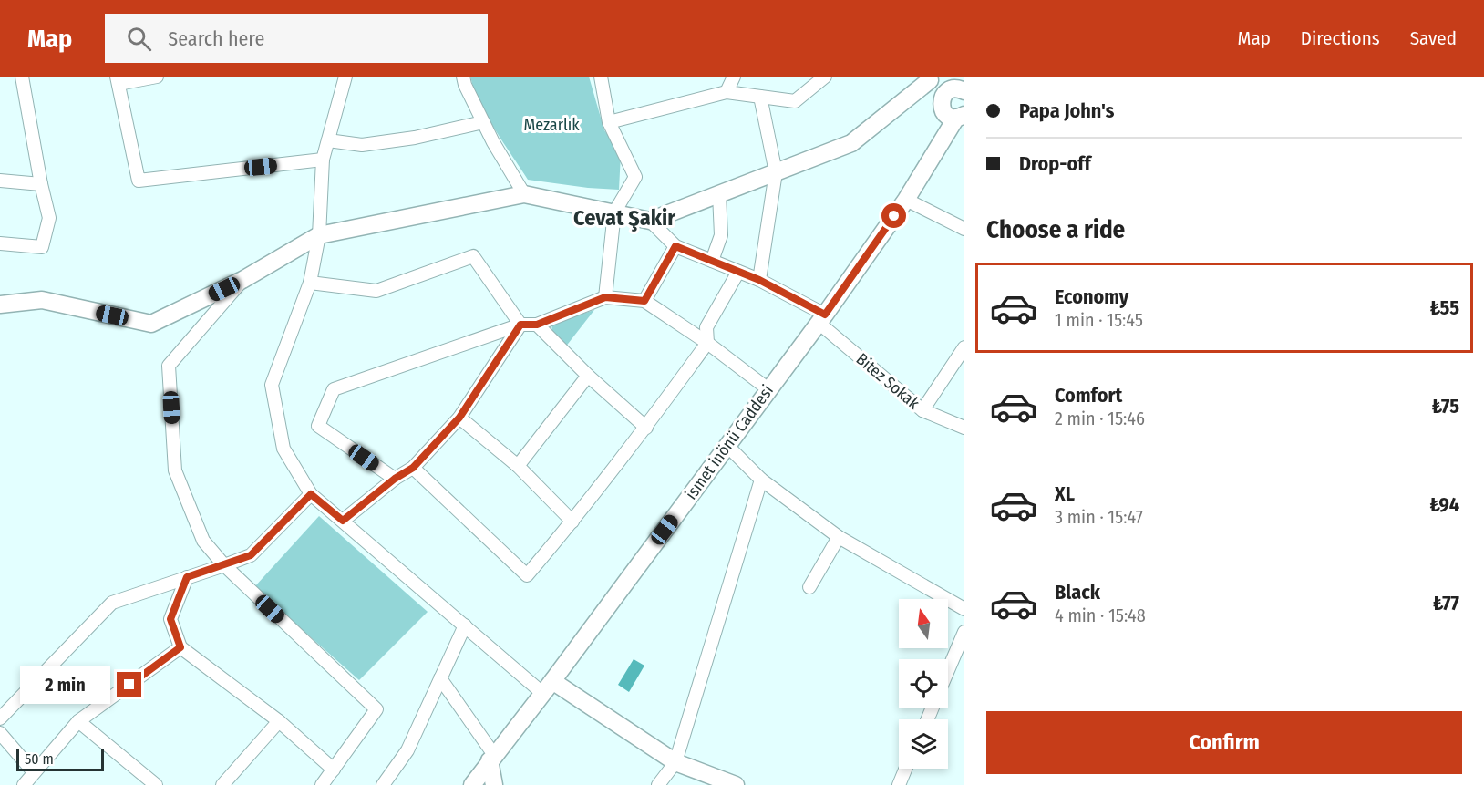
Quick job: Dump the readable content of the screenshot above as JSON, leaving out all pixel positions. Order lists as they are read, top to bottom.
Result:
{
  "streets": {
    "street": ["Bitez Sokak", "ismet inönü Caddesi"]
  },
  "crossings": [
    ["Bitez Sokak", "ismet inönü Caddesi"]
  ],
  "districts": ["Cevat Şakir"],
  "parks": ["Mezarlık"],
  "scale_bar": "50 m",
  "north": "top",
  "page": {
    "header": "Map",
    "search": "Search here",
    "nav": ["Map", "Directions", "Saved"],
    "banner": ["Papa John's", "Drop-off"],
    "heading": "Choose a ride",
    "list": [
      {
        "name": "Economy",
        "note": "1 min · 15:45",
        "value": "₺55"
      },
      {
        "name": "Comfort",
        "note": "2 min · 15:46",
        "value": "₺75"
      },
      {
        "name": "XL",
        "note": "3 min · 15:47",
        "value": "₺94"
      },
      {
        "name": "Black",
        "note": "4 min · 15:48",
        "value": "₺77"
      }
    ],
    "bubble": "2 min",
    "buttons": "Confirm",
    "scale": "50 m"
  }
}
